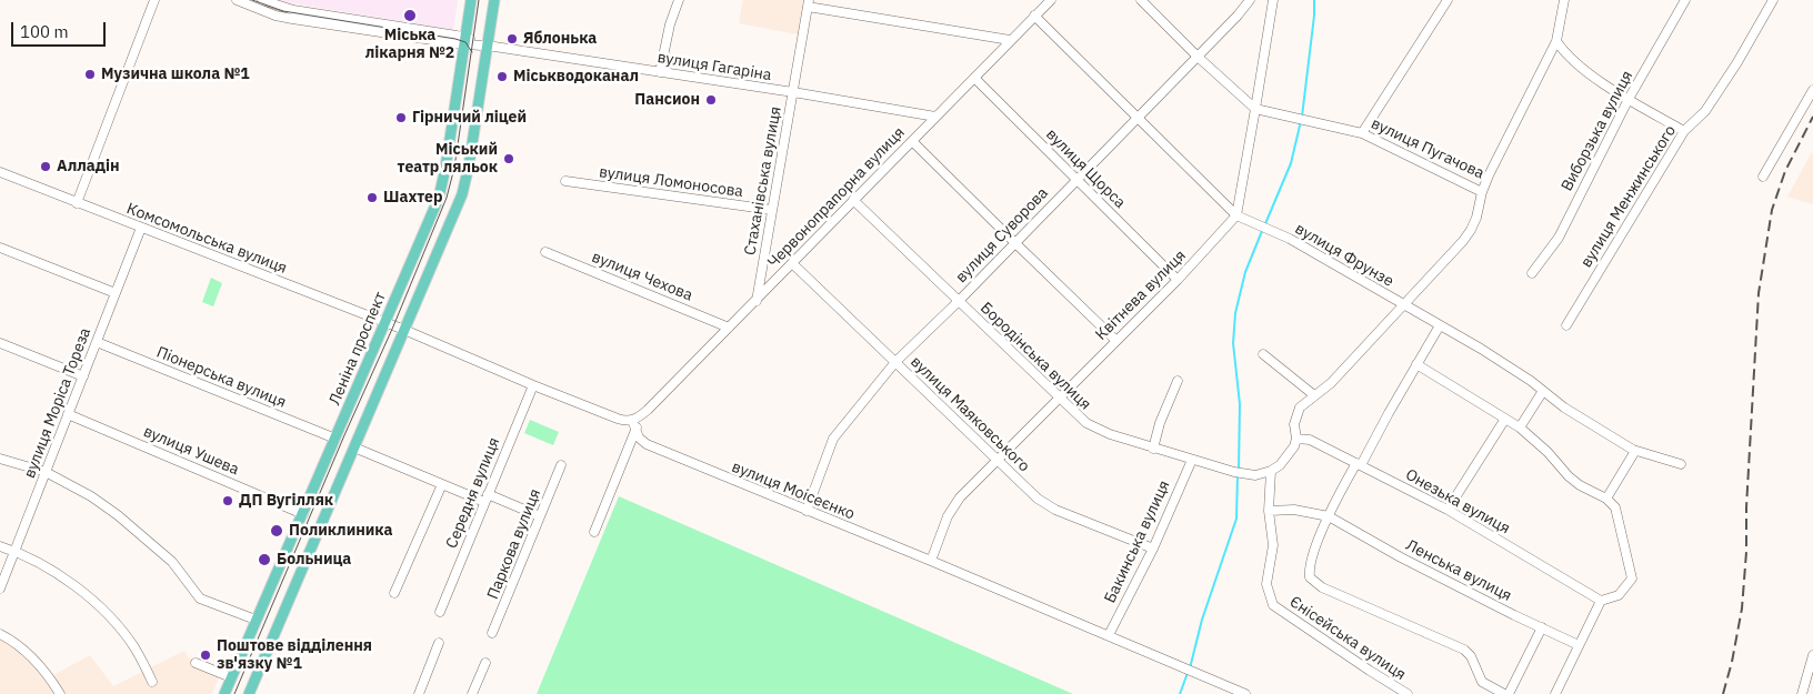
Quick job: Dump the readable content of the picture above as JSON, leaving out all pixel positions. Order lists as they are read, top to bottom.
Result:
{
  "streets": {
    "main road": ["Леніна проспект"],
    "street": [
      "вулиця Гагаріна",
      "Виборзька вулиця",
      "вулиця Пугачова",
      "вулиця Щорса",
      "Стаханівська вулиця",
      "вулиця Ломоносова",
      "вулиця Менжинського",
      "Червонопрапорна вулиця",
      "вулиця Суворова",
      "Комсомольська вулиця",
      "вулиця Фрунзе",
      "вулиця Чехова",
      "Квітнева вулиця",
      "Бородінська вулиця",
      "Піонерська вулиця",
      "вулиця Моріса Тореза",
      "вулиця Маяковського",
      "вулиця Ушева",
      "вулиця Моісеєнко",
      "Середня вулиця",
      "Онезька вулиця",
      "Бакинська вулиця",
      "Паркова вулиця",
      "Ленська вулиця",
      "Єнісейська вулиця"
    ]
  },
  "crossings": [
    ["вулиця Гагаріна", "Стаханівська вулиця"],
    ["вулиця Гагаріна", "Червонопрапорна вулиця"],
    ["вулиця Гагаріна", "Леніна проспект"],
    ["вулиця Щорса", "Червонопрапорна вулиця"],
    ["вулиця Щорса", "вулиця Суворова"],
    ["вулиця Щорса", "Квітнева вулиця"],
    ["Стаханівська вулиця", "вулиця Ломоносова"],
    ["Стаханівська вулиця", "Червонопрапорна вулиця"],
    ["Червонопрапорна вулиця", "вулиця Фрунзе"],
    ["Червонопрапорна вулиця", "вулиця Чехова"],
    ["Червонопрапорна вулиця", "Бородінська вулиця"],
    ["Червонопрапорна вулиця", "вулиця Маяковського"],
    ["Червонопрапорна вулиця", "вулиця Моісеєнко"],
    ["вулиця Суворова", "вулиця Фрунзе"],
    ["вулиця Суворова", "Бородінська вулиця"],
    ["вулиця Суворова", "вулиця Маяковського"],
    ["вулиця Суворова", "вулиця Моісеєнко"],
    ["Комсомольська вулиця", "Леніна проспект"],
    ["Комсомольська вулиця", "вулиця Моріса Тореза"],
    ["вулиця Фрунзе", "Квітнева вулиця"],
    ["Квітнева вулиця", "Бородінська вулиця"],
    ["Квітнева вулиця", "вулиця Маяковського"],
    ["Квітнева вулиця", "вулиця Моісеєнко"],
    ["Леніна проспект", "Піонерська вулиця"],
    ["Леніна проспект", "вулиця Ушева"],
    ["Бородінська вулиця", "Бакинська вулиця"],
    ["Піонерська вулиця", "вулиця Моріса Тореза"],
    ["вулиця Моріса Тореза", "вулиця Ушева"],
    ["вулиця Маяковського", "Бакинська вулиця"],
    ["вулиця Моісеєнко", "Бакинська вулиця"],
    ["Ленська вулиця", "Єнісейська вулиця"]
  ],
  "places": [
    "Міська лікарня №2",
    "Яблонька",
    "Музична школа №1",
    "Міськводоканал",
    "Пансион",
    "Гірничий ліцей",
    "Міський театр ляльок",
    "Алладін",
    "Шахтер",
    "ДП Вугілляк",
    "Поликлиника",
    "Больница",
    "Поштове відділення зв'язку №1"
  ],
  "scale_bar": "100 m"
}
